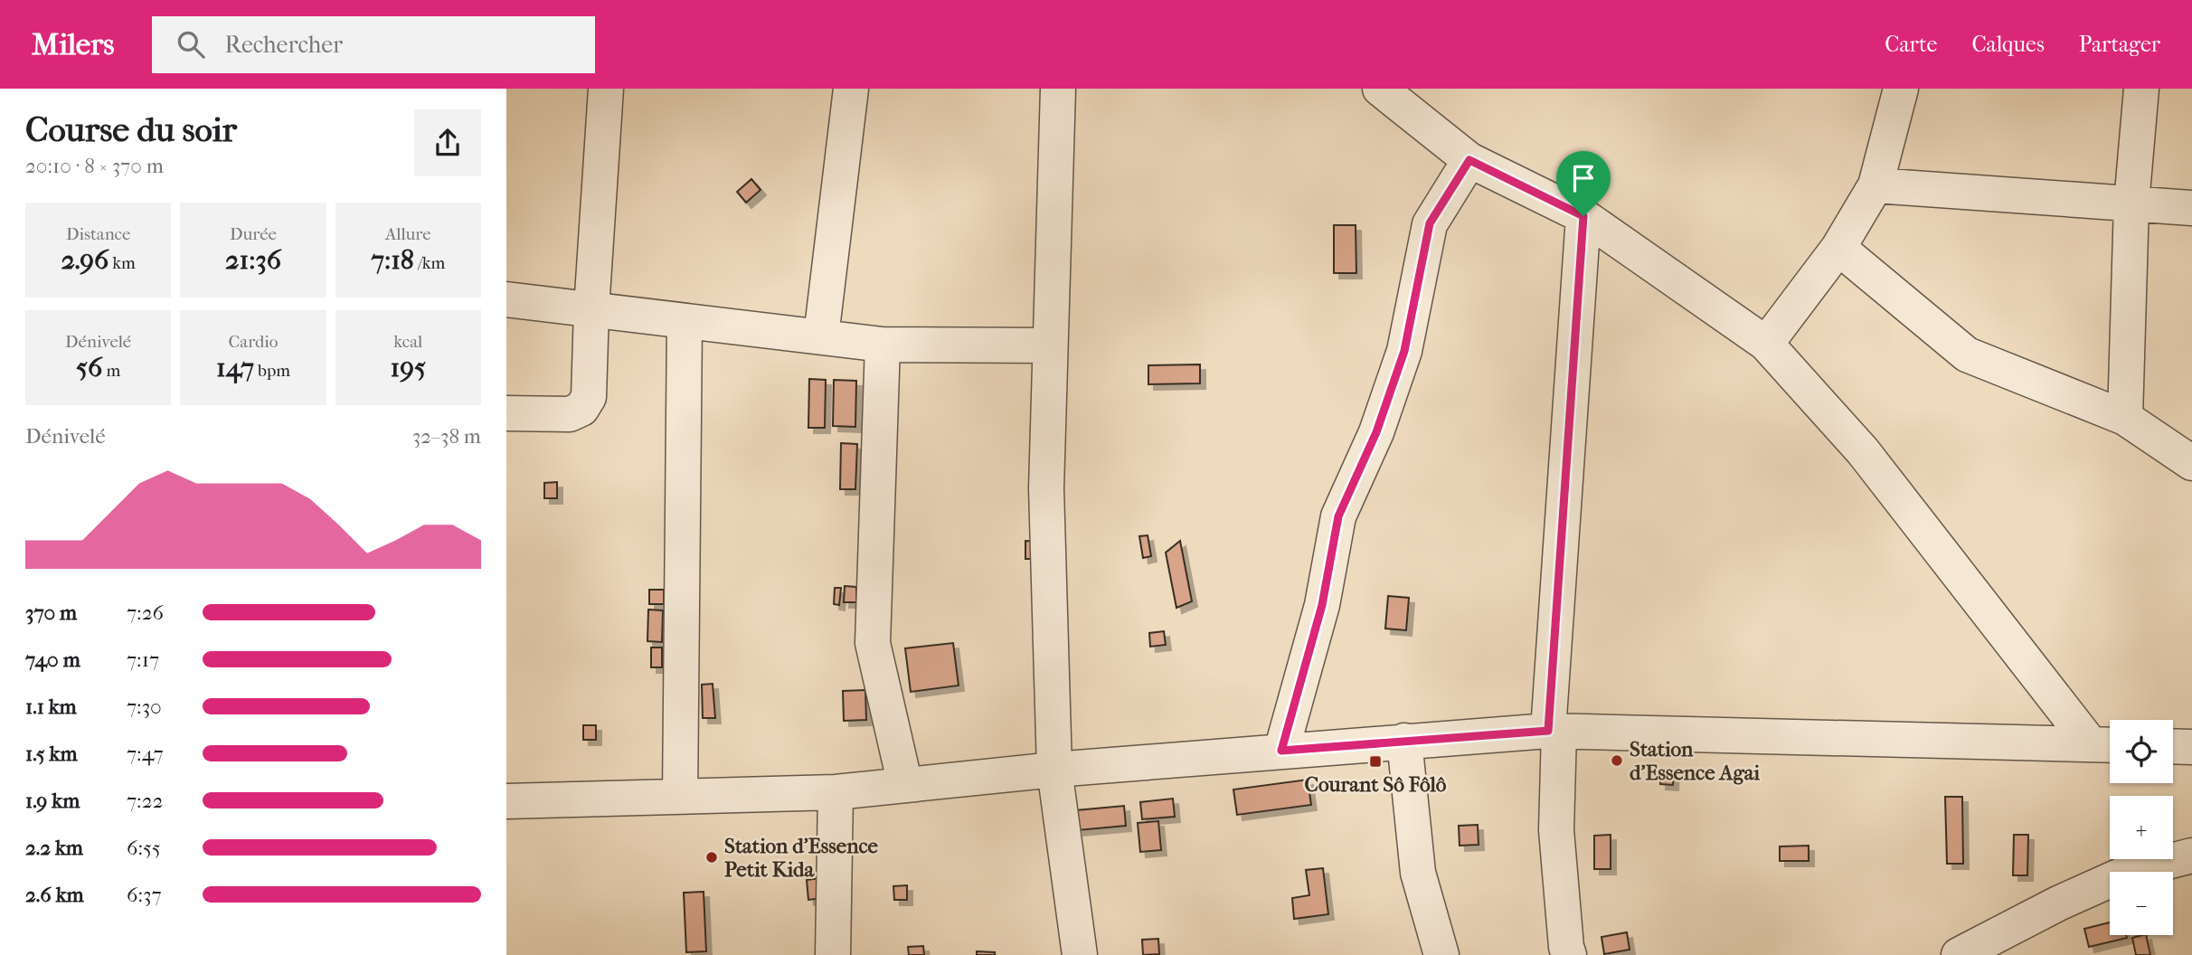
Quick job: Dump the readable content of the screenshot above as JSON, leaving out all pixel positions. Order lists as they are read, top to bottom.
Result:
{
  "places": {
    "other": ["Station d'Essence Agai", "Station d'Essence Petit Kida"],
    "transit": ["Courant Sô Fôlô"]
  },
  "page": {
    "header": "Milers",
    "search": "Rechercher",
    "nav": ["Carte", "Calques", "Partager"],
    "heading": ["Course du soir", "20:10 · 8 × 370 m"],
    "stats": [
      ["Distance", "2.96 km"],
      ["Durée", "21:36"],
      ["Allure", "7:18 /km"],
      ["Dénivelé", "56 m"],
      ["Cardio", "147 bpm"],
      ["kcal", "195"]
    ],
    "chart": ["Dénivelé", "32–38 m"],
    "list": [
      {
        "name": "370 m",
        "note": "7:26"
      },
      {
        "name": "740 m",
        "note": "7:17"
      },
      {
        "name": "1.1 km",
        "note": "7:30"
      },
      {
        "name": "1.5 km",
        "note": "7:47"
      },
      {
        "name": "1.9 km",
        "note": "7:22"
      },
      {
        "name": "2.2 km",
        "note": "6:55"
      },
      {
        "name": "2.6 km",
        "note": "6:37"
      }
    ],
    "map_buttons": ["+", "−"]
  }
}
